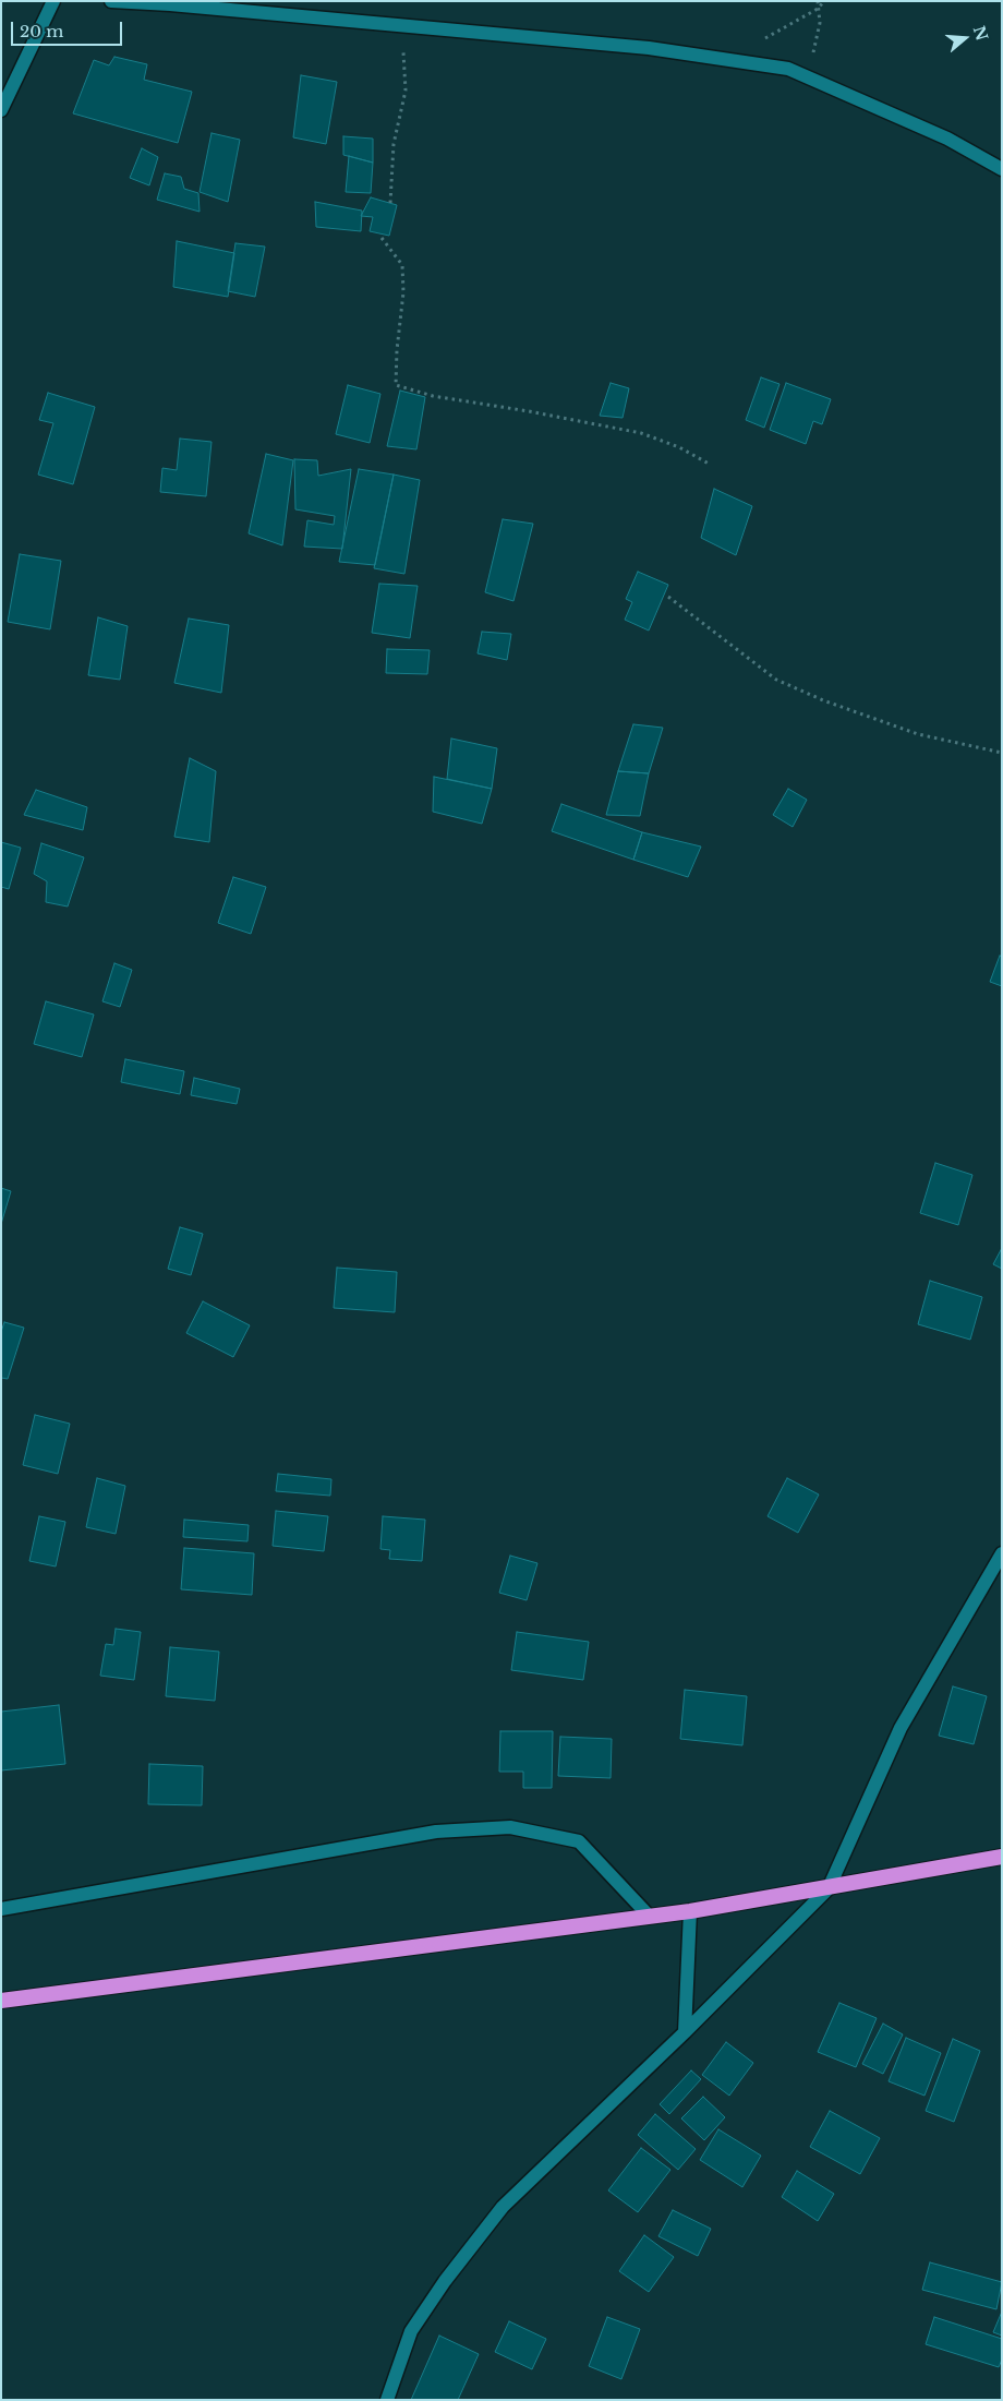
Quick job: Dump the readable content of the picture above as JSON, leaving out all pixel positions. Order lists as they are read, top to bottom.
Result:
{
  "scale_bar": "20 m",
  "north": "right"
}
